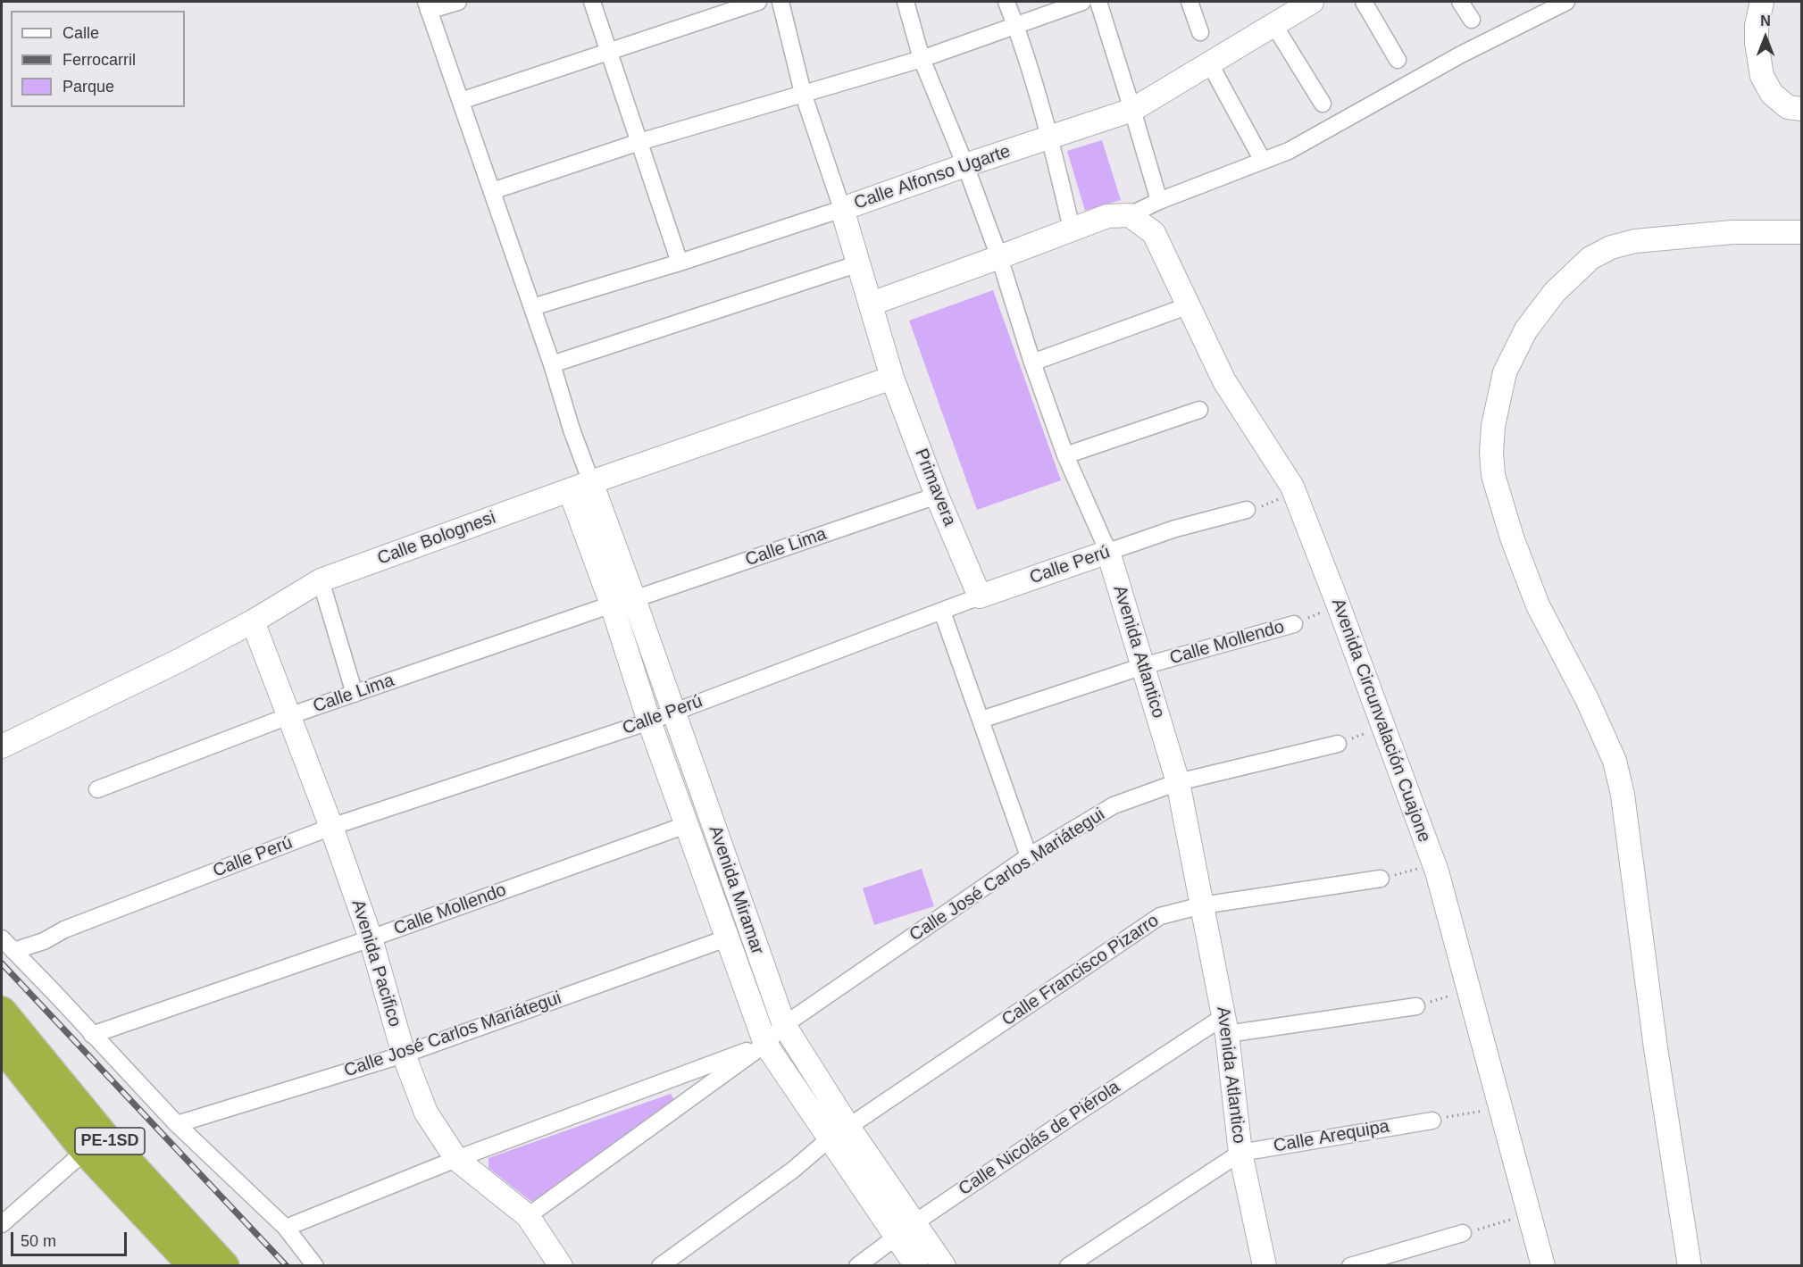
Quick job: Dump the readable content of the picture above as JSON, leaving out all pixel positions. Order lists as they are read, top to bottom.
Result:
{
  "streets": {
    "highway": ["PE-1SD"],
    "main road": [
      "Calle Alfonso Ugarte",
      "Primavera",
      "Calle Bolognesi",
      "Calle Perú",
      "Avenida Atlantico",
      "Avenida Circunvalación Cuajone",
      "Avenida Miramar",
      "Avenida Pacifico"
    ],
    "street": [
      "Calle Lima",
      "Calle Mollendo",
      "Calle José Carlos Mariátegui",
      "Calle Francisco Pizarro",
      "Calle Arequipa",
      "Calle Nicolás de Piérola"
    ]
  },
  "crossings": [
    ["Calle Alfonso Ugarte", "Primavera"],
    ["Calle Alfonso Ugarte", "Avenida Atlantico"],
    ["Primavera", "Calle Bolognesi"],
    ["Primavera", "Calle Lima"],
    ["Primavera", "Calle Perú"],
    ["Calle Bolognesi", "Avenida Miramar"],
    ["Calle Bolognesi", "Avenida Pacifico"],
    ["Calle Lima", "Avenida Miramar"],
    ["Calle Lima", "Avenida Pacifico"],
    ["Calle Perú", "Avenida Atlantico"],
    ["Calle Perú", "Avenida Miramar"],
    ["Calle Perú", "Avenida Pacifico"],
    ["Calle Mollendo", "Avenida Atlantico"],
    ["Calle Mollendo", "Avenida Circunvalación Cuajone"],
    ["Calle Mollendo", "Avenida Miramar"],
    ["Calle Mollendo", "Avenida Pacifico"],
    ["Avenida Atlantico", "Calle José Carlos Mariátegui"],
    ["Avenida Atlantico", "Calle Francisco Pizarro"],
    ["Avenida Atlantico", "Calle Arequipa"],
    ["Avenida Atlantico", "Calle Nicolás de Piérola"],
    ["Calle José Carlos Mariátegui", "Avenida Miramar"],
    ["Calle José Carlos Mariátegui", "Avenida Pacifico"],
    ["Avenida Miramar", "Calle Francisco Pizarro"],
    ["Avenida Miramar", "Calle Nicolás de Piérola"]
  ],
  "legend": ["Calle", "Ferrocarril", "Parque"],
  "scale_bar": "50 m",
  "north": "top"
}
